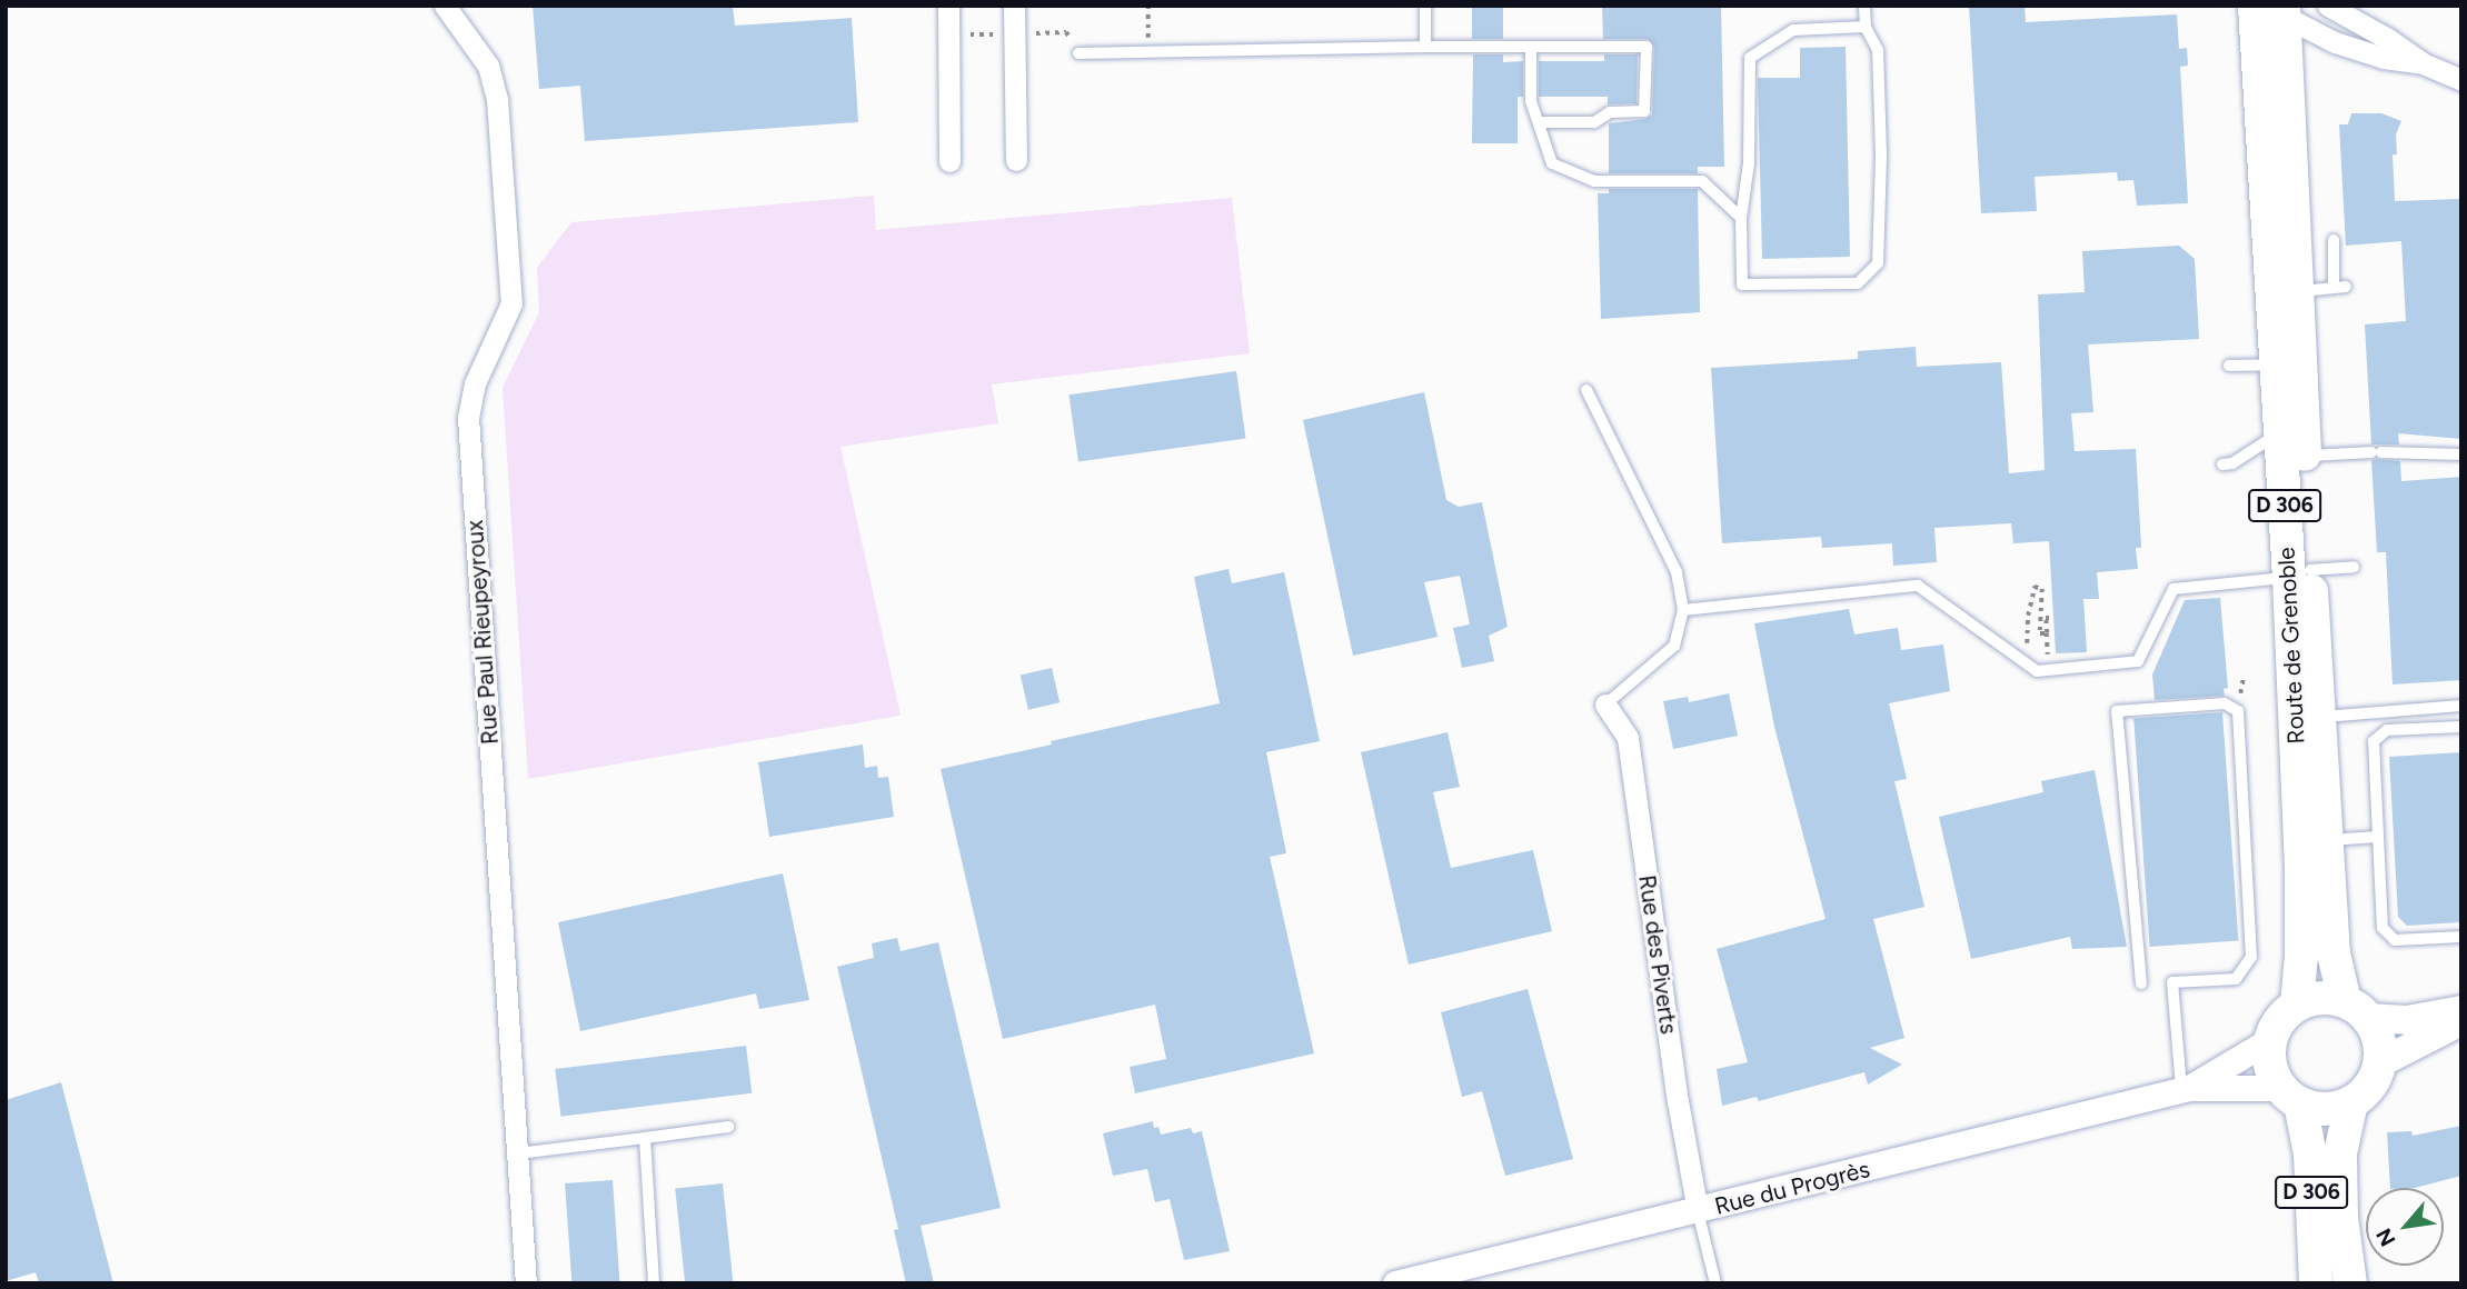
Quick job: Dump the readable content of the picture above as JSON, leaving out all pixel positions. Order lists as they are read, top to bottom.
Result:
{
  "streets": {
    "main road": ["D 306", "Route de Grenoble"],
    "street": ["Rue Paul Rieupeyroux", "Rue des Piverts", "Rue du Progrès"]
  },
  "crossings": [
    ["D 306", "Route de Grenoble"],
    ["D 306", "Rue du Progrès"],
    ["Route de Grenoble", "Rue du Progrès"],
    ["Rue des Piverts", "Rue du Progrès"]
  ],
  "north": "bottom left"
}
